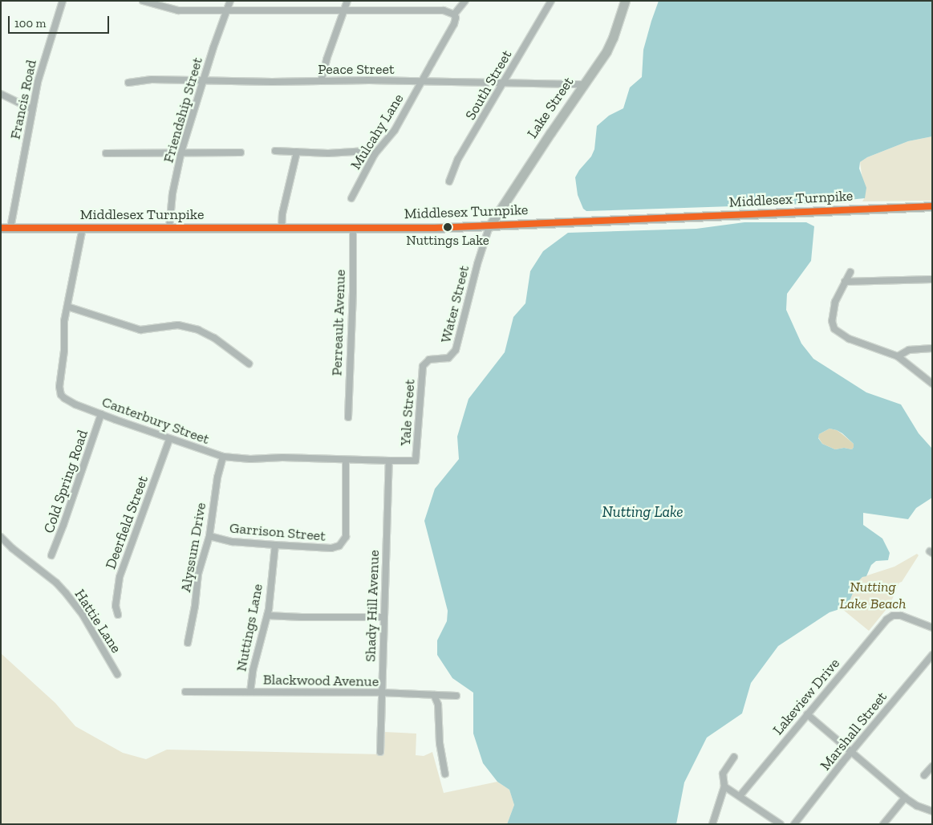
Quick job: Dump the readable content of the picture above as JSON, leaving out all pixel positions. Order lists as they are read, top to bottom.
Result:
{
  "streets": {
    "main road": ["Lake Street", "Middlesex Turnpike"],
    "street": [
      "Peace Street",
      "South Street",
      "Francis Road",
      "Friendship Street",
      "Mulcahy Lane",
      "Water Street",
      "Perreault Avenue",
      "Yale Street",
      "Canterbury Street",
      "Cold Spring Road",
      "Deerfield Street",
      "Garrison Street",
      "Alyssum Drive",
      "Shady Hill Avenue",
      "Hattie Lane",
      "Nuttings Lane",
      "Blackwood Avenue",
      "Lakeview Drive",
      "Marshall Street"
    ]
  },
  "crossings": [
    ["Peace Street", "South Street"],
    ["Peace Street", "Lake Street"],
    ["Peace Street", "Friendship Street"],
    ["Peace Street", "Mulcahy Lane"],
    ["Francis Road", "Middlesex Turnpike"],
    ["Lake Street", "Middlesex Turnpike"],
    ["Lake Street", "Water Street"],
    ["Friendship Street", "Middlesex Turnpike"],
    ["Middlesex Turnpike", "Water Street"],
    ["Middlesex Turnpike", "Perreault Avenue"],
    ["Middlesex Turnpike", "Canterbury Street"],
    ["Water Street", "Yale Street"],
    ["Yale Street", "Canterbury Street"],
    ["Canterbury Street", "Cold Spring Road"],
    ["Canterbury Street", "Deerfield Street"],
    ["Canterbury Street", "Garrison Street"],
    ["Canterbury Street", "Alyssum Drive"],
    ["Canterbury Street", "Shady Hill Avenue"],
    ["Garrison Street", "Alyssum Drive"],
    ["Garrison Street", "Nuttings Lane"],
    ["Shady Hill Avenue", "Blackwood Avenue"],
    ["Nuttings Lane", "Blackwood Avenue"]
  ],
  "water": ["Nutting Lake"],
  "parks": ["Nutting Lake Beach"],
  "places": ["Nuttings Lake"],
  "scale_bar": "100 m"
}
